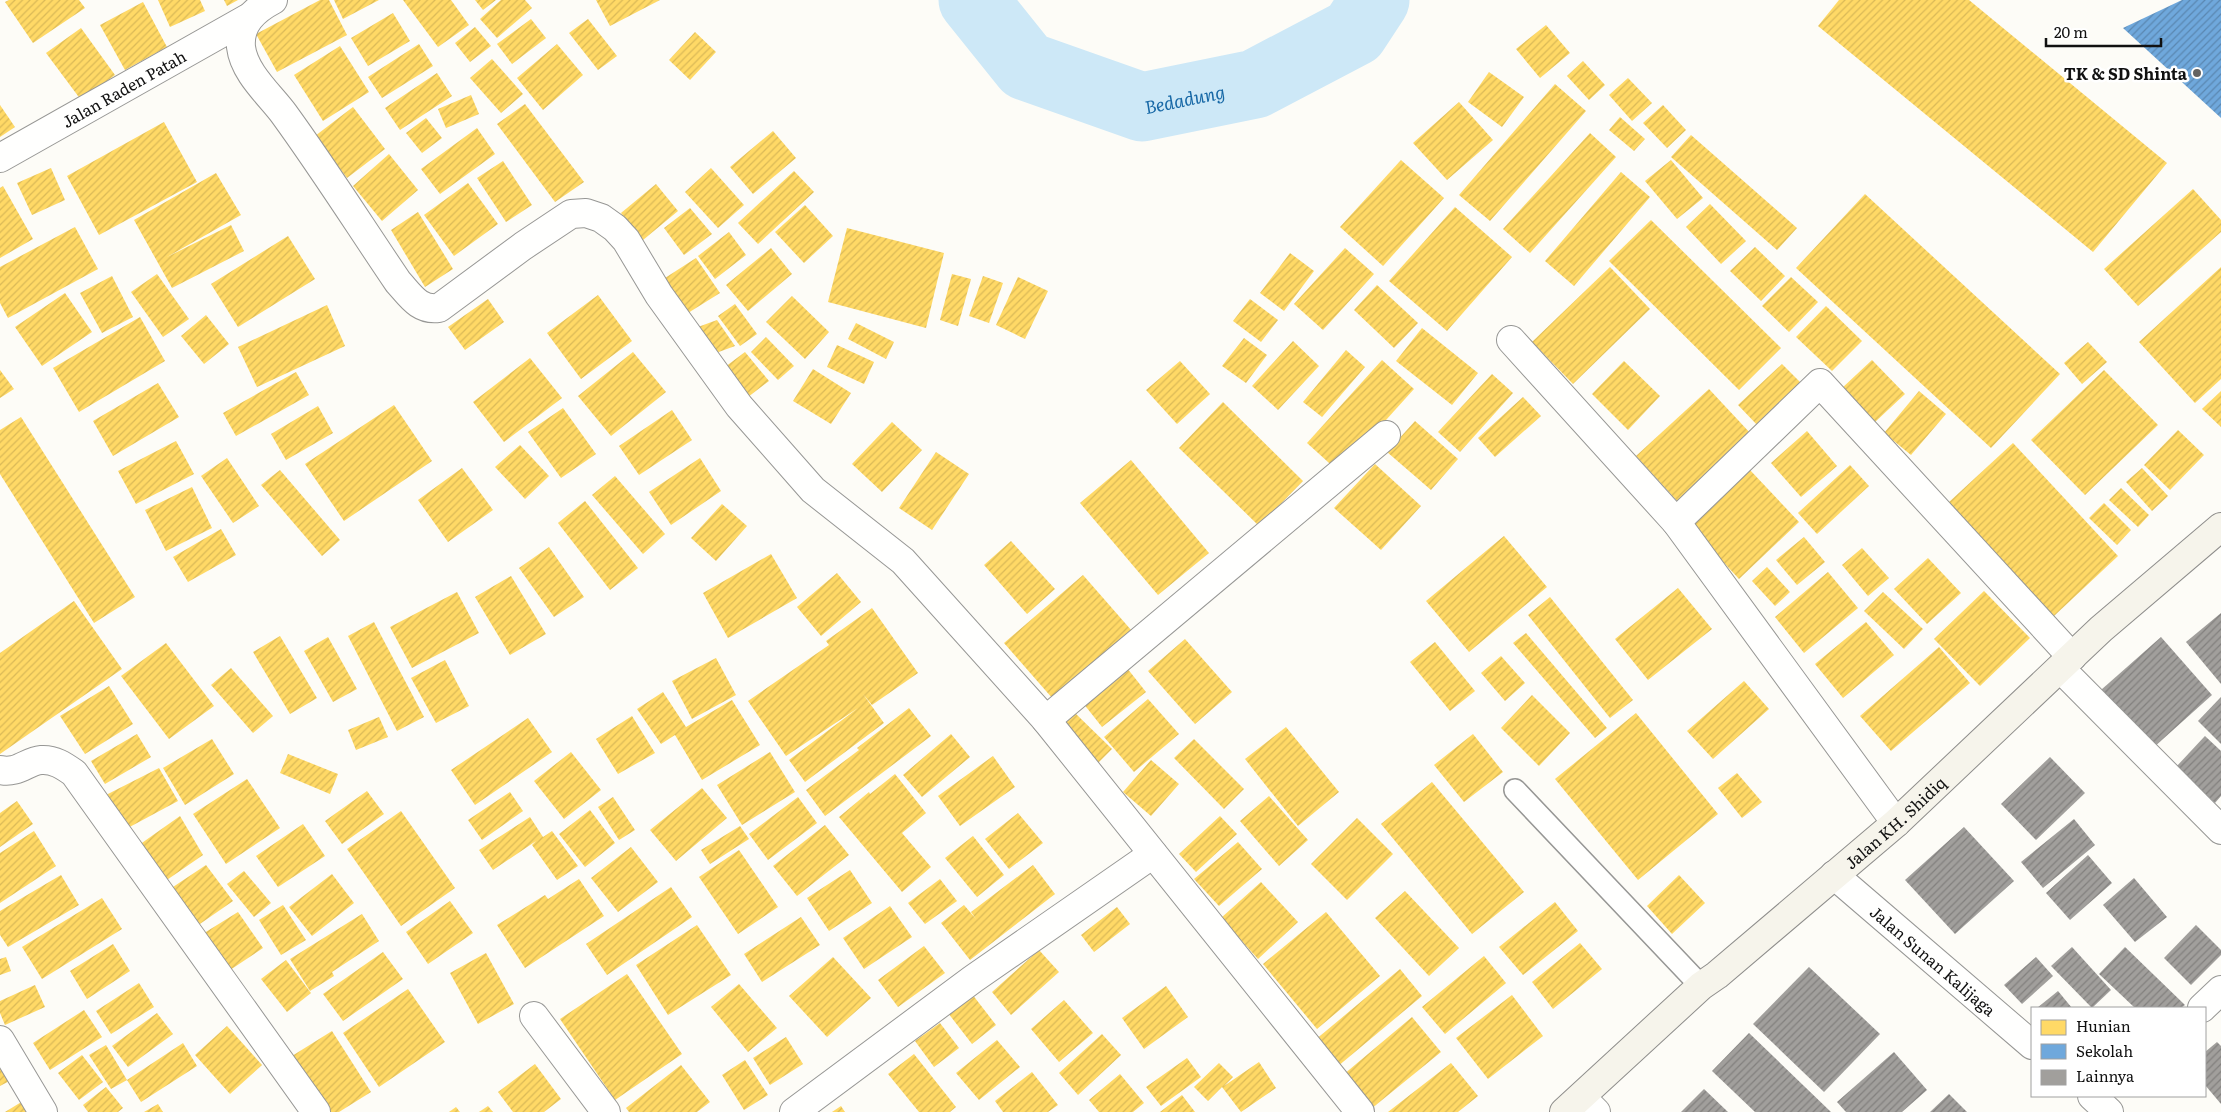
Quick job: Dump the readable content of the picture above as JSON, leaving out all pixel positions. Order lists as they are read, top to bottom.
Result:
{
  "streets": {
    "main road": ["Jalan KH. Shidiq"],
    "street": ["Jalan Raden Patah", "Jalan Sunan Kalijaga"]
  },
  "crossings": [
    ["Jalan KH. Shidiq", "Jalan Sunan Kalijaga"]
  ],
  "water": ["Bedadung"],
  "places": ["TK & SD Shinta"],
  "legend": ["Hunian", "Sekolah", "Lainnya"],
  "scale_bar": "20 m"
}
